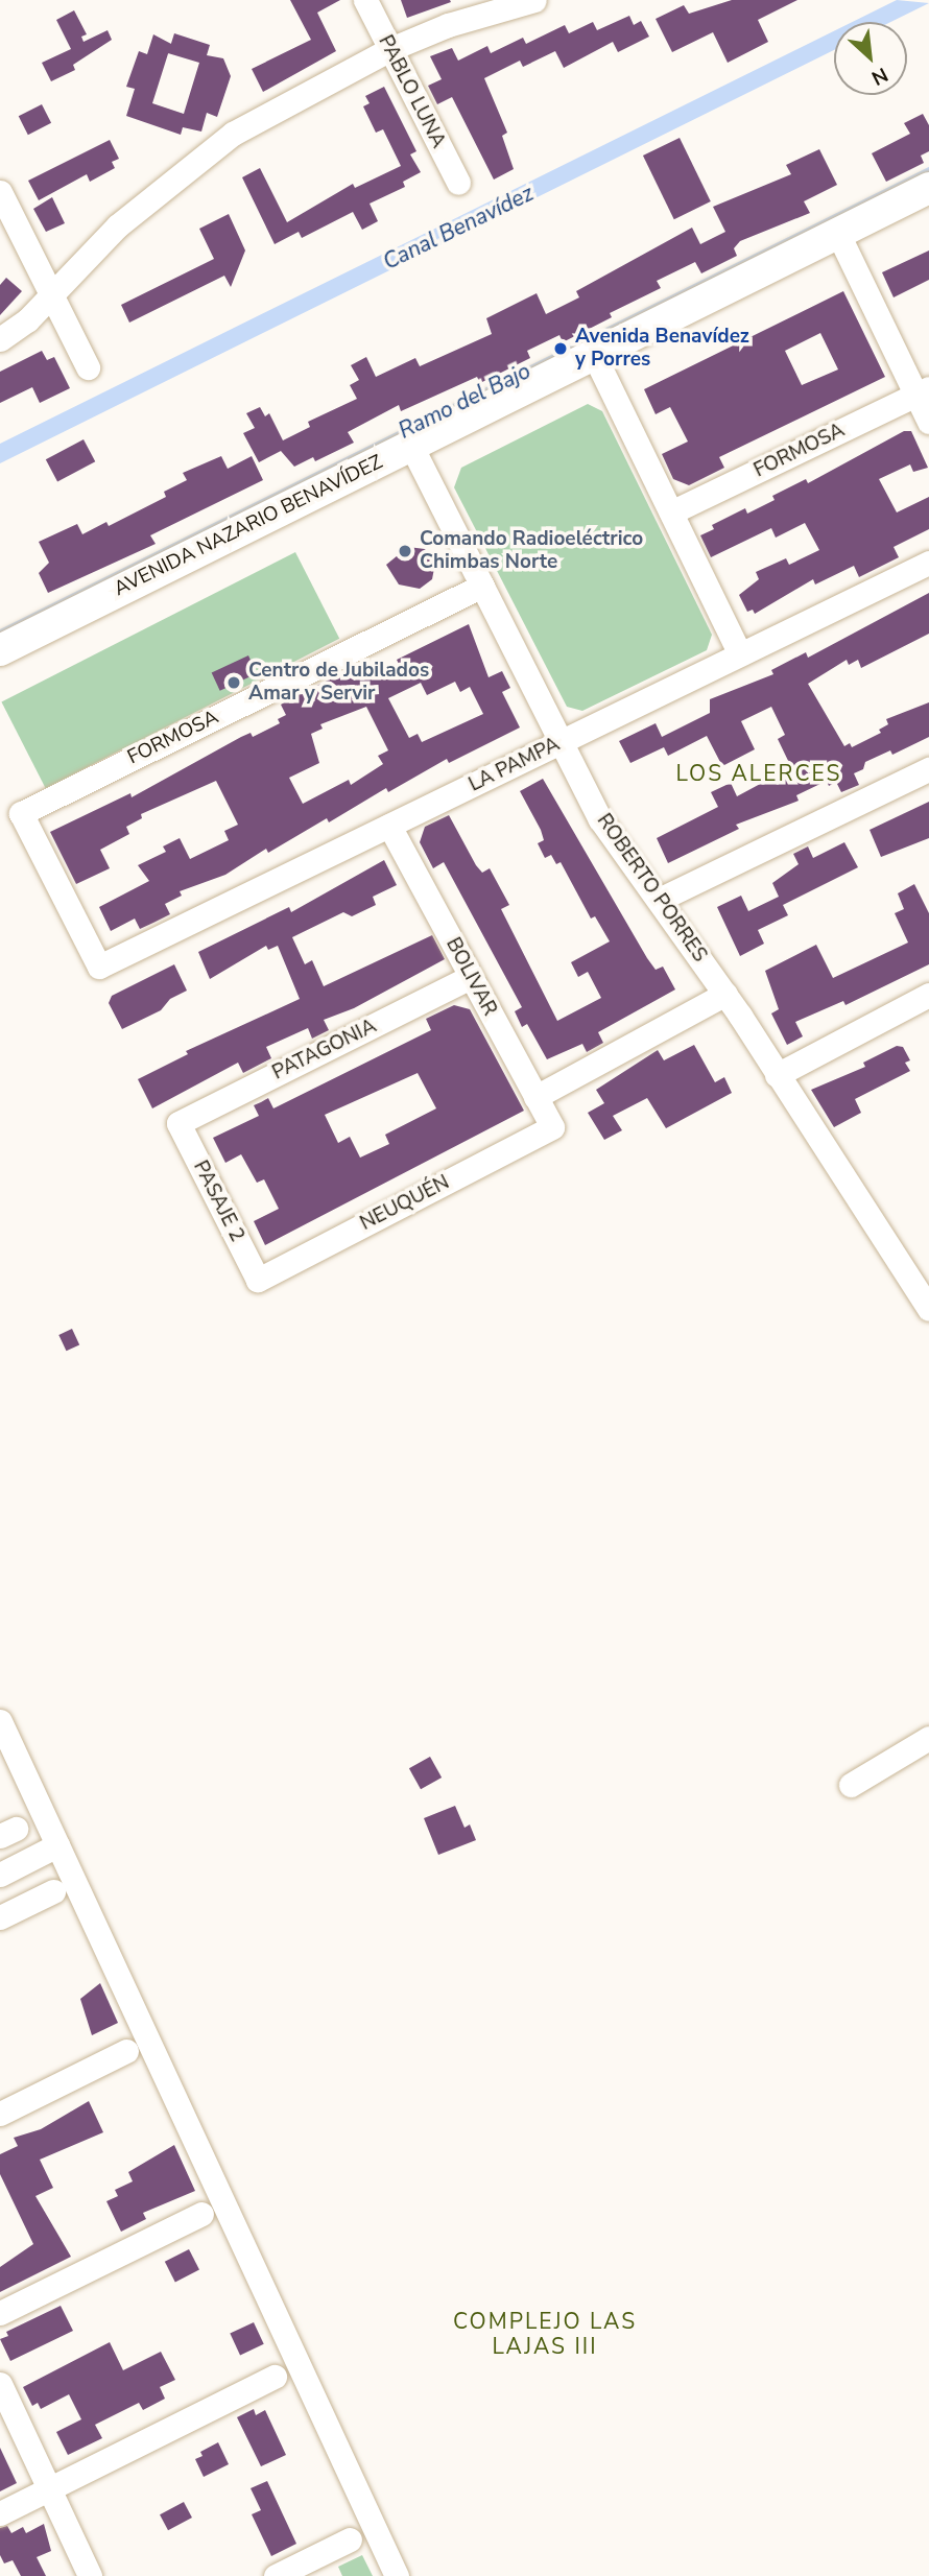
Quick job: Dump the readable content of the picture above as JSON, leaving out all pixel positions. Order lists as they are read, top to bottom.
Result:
{
  "streets": {
    "main road": ["AVENIDA NAZARIO BENAVÍDEZ"],
    "street": [
      "PABLO LUNA",
      "FORMOSA",
      "LA PAMPA",
      "ROBERTO PORRES",
      "BOLIVAR",
      "PATAGONIA",
      "PASAJE 2",
      "NEUQUÉN"
    ]
  },
  "crossings": [
    ["FORMOSA", "LA PAMPA"],
    ["FORMOSA", "ROBERTO PORRES"],
    ["AVENIDA NAZARIO BENAVÍDEZ", "ROBERTO PORRES"],
    ["LA PAMPA", "ROBERTO PORRES"],
    ["LA PAMPA", "BOLIVAR"],
    ["BOLIVAR", "PATAGONIA"],
    ["BOLIVAR", "NEUQUÉN"],
    ["PATAGONIA", "PASAJE 2"],
    ["PASAJE 2", "NEUQUÉN"]
  ],
  "districts": ["LOS ALERCES", "COMPLEJO LAS LAJAS III"],
  "water": ["Canal Benavídez", "Ramo del Bajo"],
  "places": ["Avenida Benavídez y Porres", "Comando Radioeléctrico Chimbas Norte", "Centro de Jubilados Amar y Servir"],
  "north": "bottom right"
}
